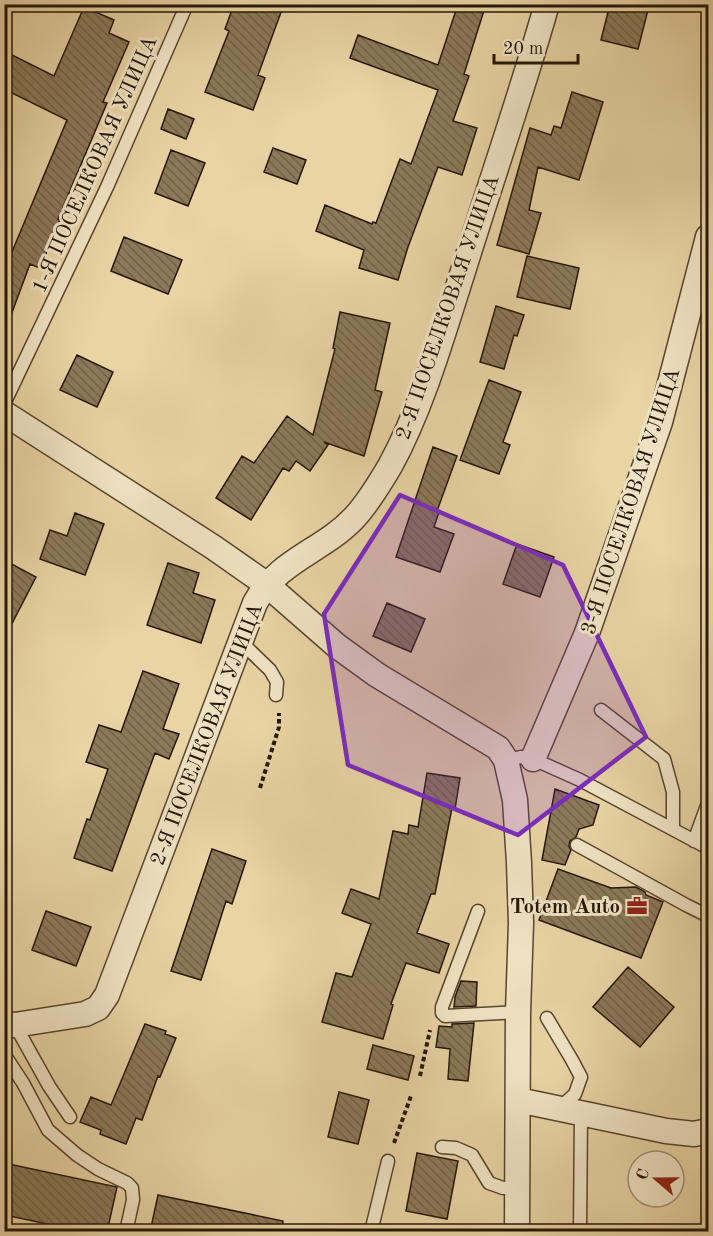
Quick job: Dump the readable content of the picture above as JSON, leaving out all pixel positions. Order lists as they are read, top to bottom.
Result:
{
  "streets": {
    "street": ["2-Я ПОСЕЛКОВАЯ УЛИЦА", "3-Я ПОСЕЛКОВАЯ УЛИЦА"],
    "lane": ["1-Я ПОСЕЛКОВАЯ УЛИЦА"]
  },
  "places": {
    "office": ["Totem Auto"]
  },
  "scale_bar": "20 m",
  "north": "left"
}
